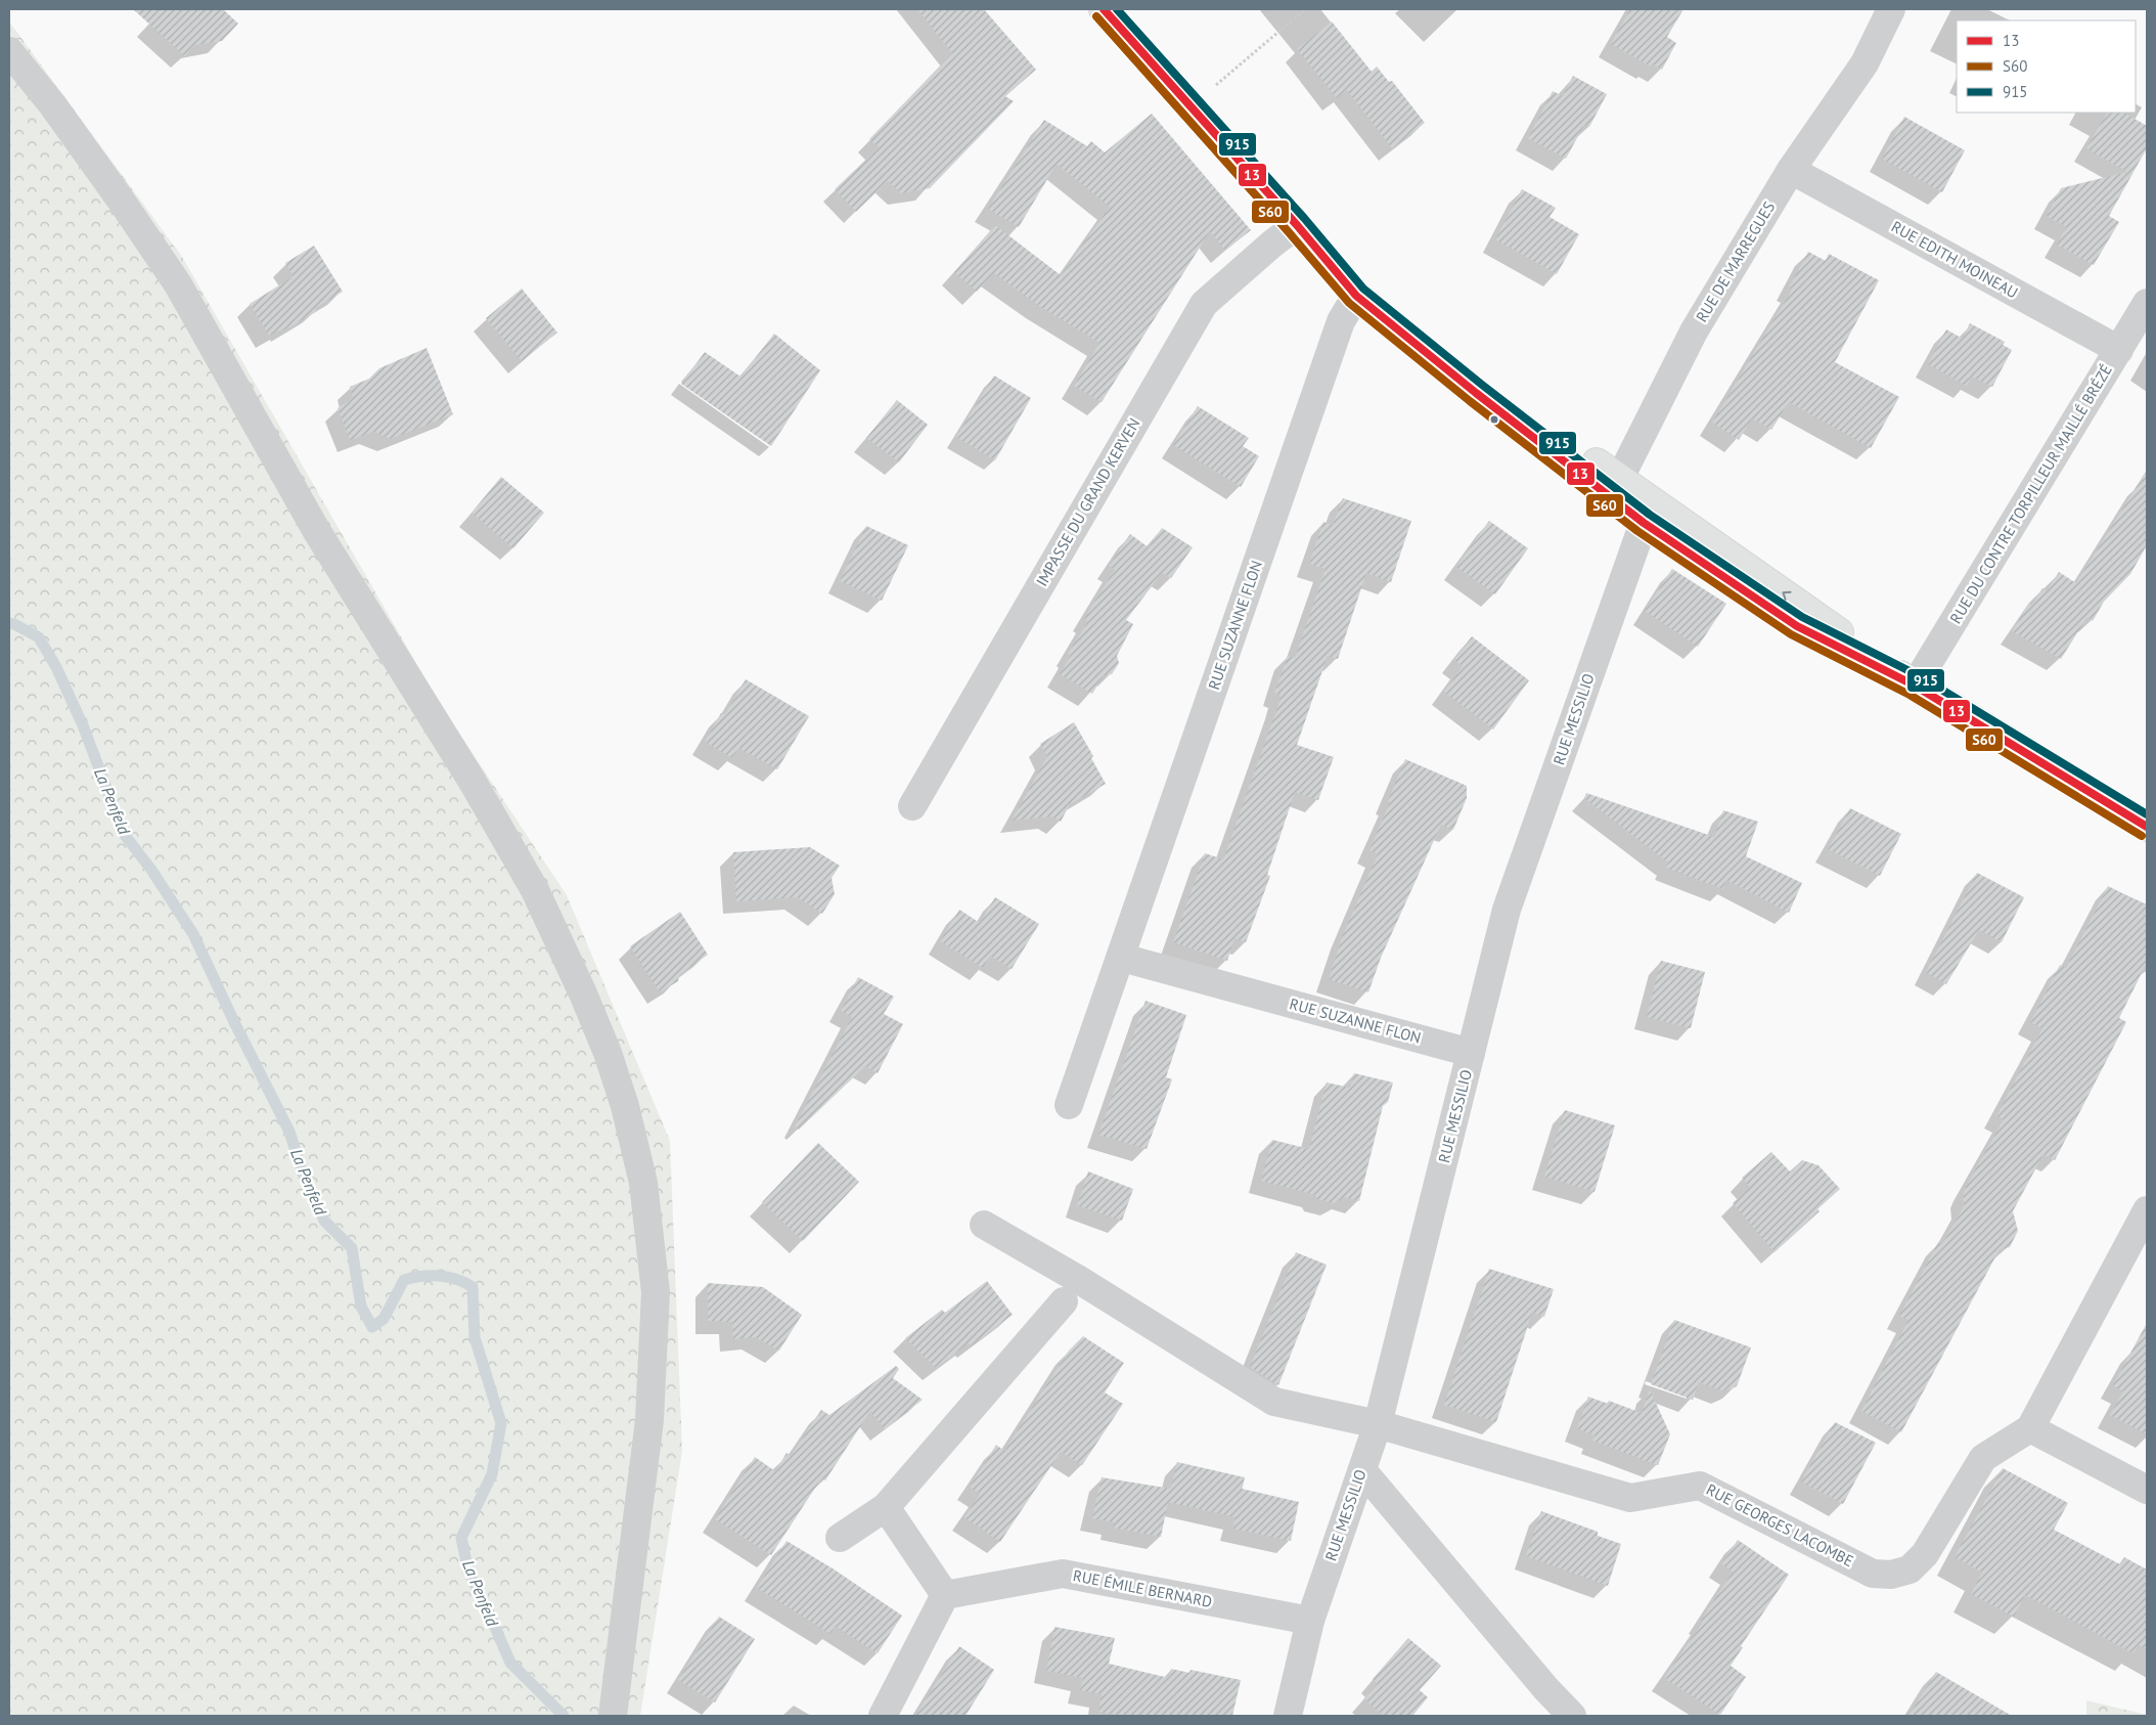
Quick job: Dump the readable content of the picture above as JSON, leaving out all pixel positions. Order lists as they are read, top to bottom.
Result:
{
  "streets": {
    "street": [
      "RUE EDITH MOINEAU",
      "RUE DE MARREGUES",
      "RUE DU CONTRE TORPILLEUR MAILLÉ BRÉZÉ",
      "IMPASSE DU GRAND KERVEN",
      "RUE SUZANNE FLON",
      "RUE MESSILIO",
      "RUE GEORGES LACOMBE",
      "RUE ÉMILE BERNARD"
    ]
  },
  "crossings": [
    ["RUE EDITH MOINEAU", "RUE DE MARREGUES"],
    ["RUE EDITH MOINEAU", "RUE DU CONTRE TORPILLEUR MAILLÉ BRÉZÉ"],
    ["RUE SUZANNE FLON", "RUE MESSILIO"],
    ["RUE MESSILIO", "RUE GEORGES LACOMBE"],
    ["RUE MESSILIO", "RUE ÉMILE BERNARD"]
  ],
  "water": ["La Penfeld"],
  "lines": ["transit line 13", "transit line 915", "transit line S60"],
  "legend": ["13", "S60", "915"]
}
